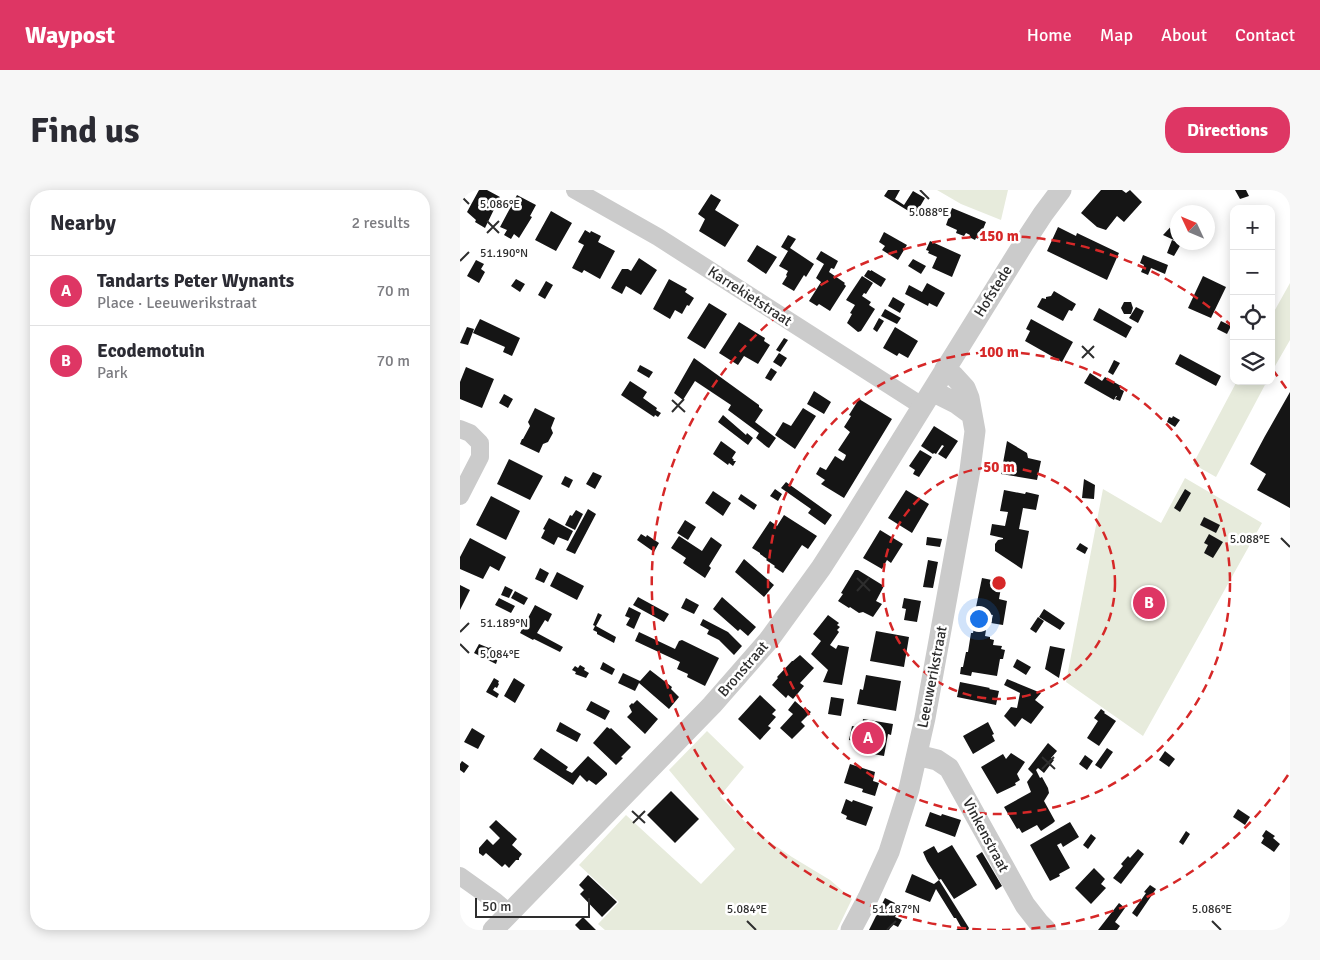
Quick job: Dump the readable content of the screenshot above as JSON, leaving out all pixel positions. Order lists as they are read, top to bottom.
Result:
{
  "streets": {
    "street": [
      "Hofstede",
      "Karrekietstraat",
      "Bronstraat",
      "Leeuwerikstraat",
      "Vinkenstraat"
    ]
  },
  "crossings": [
    ["Hofstede", "Bronstraat"],
    ["Hofstede", "Leeuwerikstraat"],
    ["Karrekietstraat", "Bronstraat"],
    ["Bronstraat", "Leeuwerikstraat"],
    ["Leeuwerikstraat", "Vinkenstraat"]
  ],
  "scale_bar": "50 m",
  "north": "top left",
  "page": {
    "header": "Waypost",
    "nav": [
      "Home",
      "Map",
      "About",
      "Contact"
    ],
    "buttons": "Directions",
    "title": "Find us",
    "heading": ["Nearby", "2 results"],
    "map_buttons": ["+", "−"],
    "list": [
      {
        "mark": "A",
        "name": "Tandarts Peter Wynants",
        "note": "Place · Leeuwerikstraat",
        "value": "70 m"
      },
      {
        "mark": "B",
        "name": "Ecodemotuin",
        "note": "Park",
        "value": "70 m"
      }
    ],
    "pins": ["B", "A"],
    "scale": "50 m"
  },
  "coordinates": [
    "5.086°E",
    "5.088°E",
    "51.190°N",
    "51.189°N",
    "5.084°E",
    "51.187°N"
  ],
  "rings": ["150 m", "100 m", "50 m"]
}
